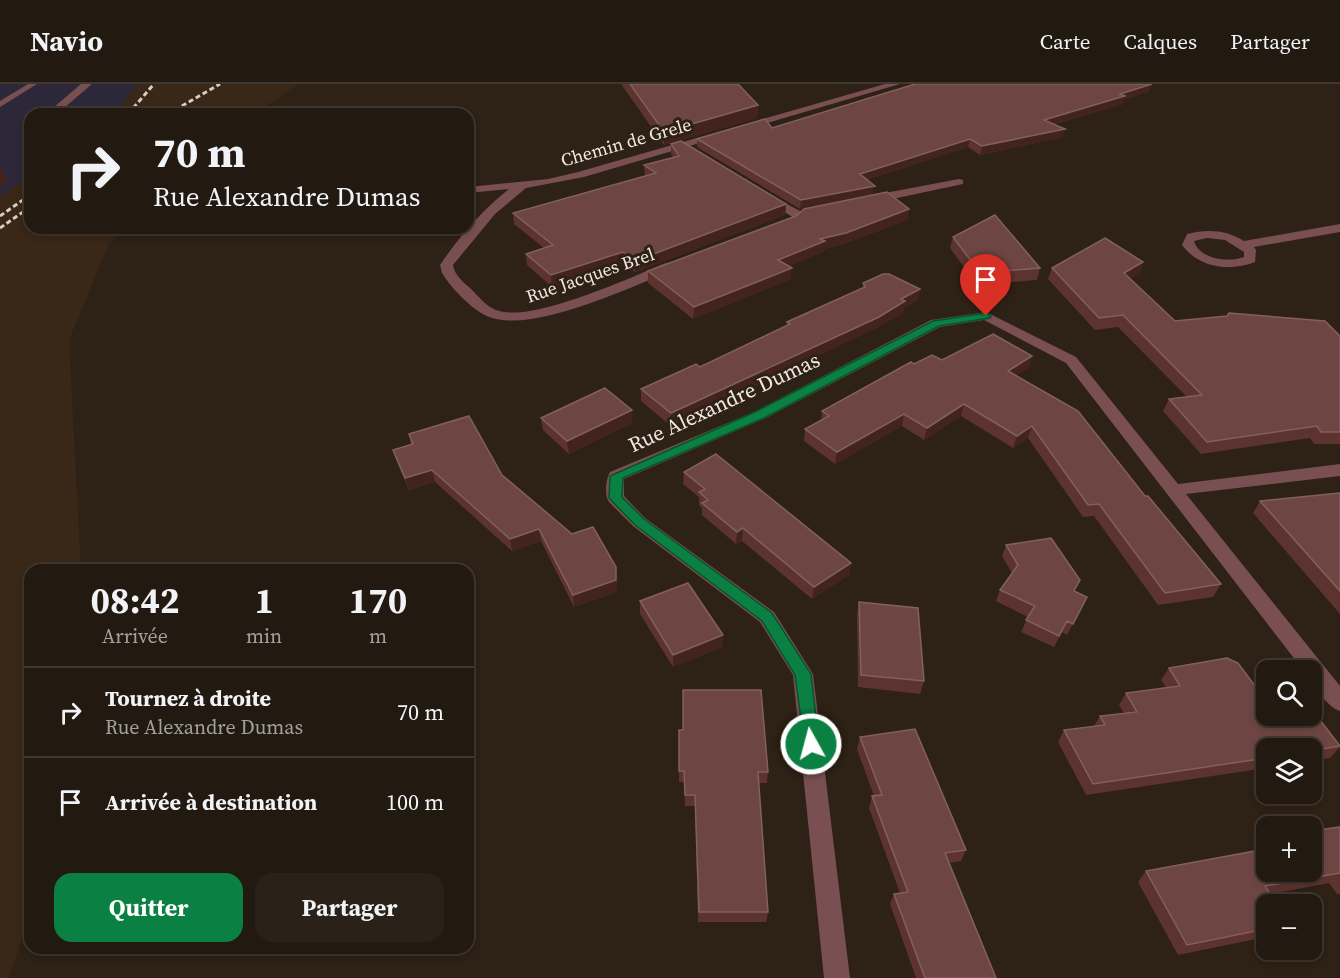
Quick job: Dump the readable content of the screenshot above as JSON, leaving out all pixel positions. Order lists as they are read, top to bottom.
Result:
{
  "streets": {
    "street": ["Chemin de Grele", "Rue Jacques Brel", "Rue Alexandre Dumas"]
  },
  "crossings": [
    ["Chemin de Grele", "Rue Jacques Brel"]
  ],
  "page": {
    "header": "Navio",
    "nav": ["Carte", "Calques", "Partager"],
    "turn": ["70 m", "Rue Alexandre Dumas"],
    "eta": [
      "08:42",
      "Arrivée",
      "1",
      "min",
      "170",
      "m"
    ],
    "map_buttons": ["+", "−"],
    "list": [
      {
        "name": "Tournez à droite",
        "note": "Rue Alexandre Dumas",
        "value": "70 m"
      },
      {
        "name": "Arrivée à destination",
        "value": "100 m"
      }
    ],
    "buttons": ["Quitter", "Partager"]
  }
}
